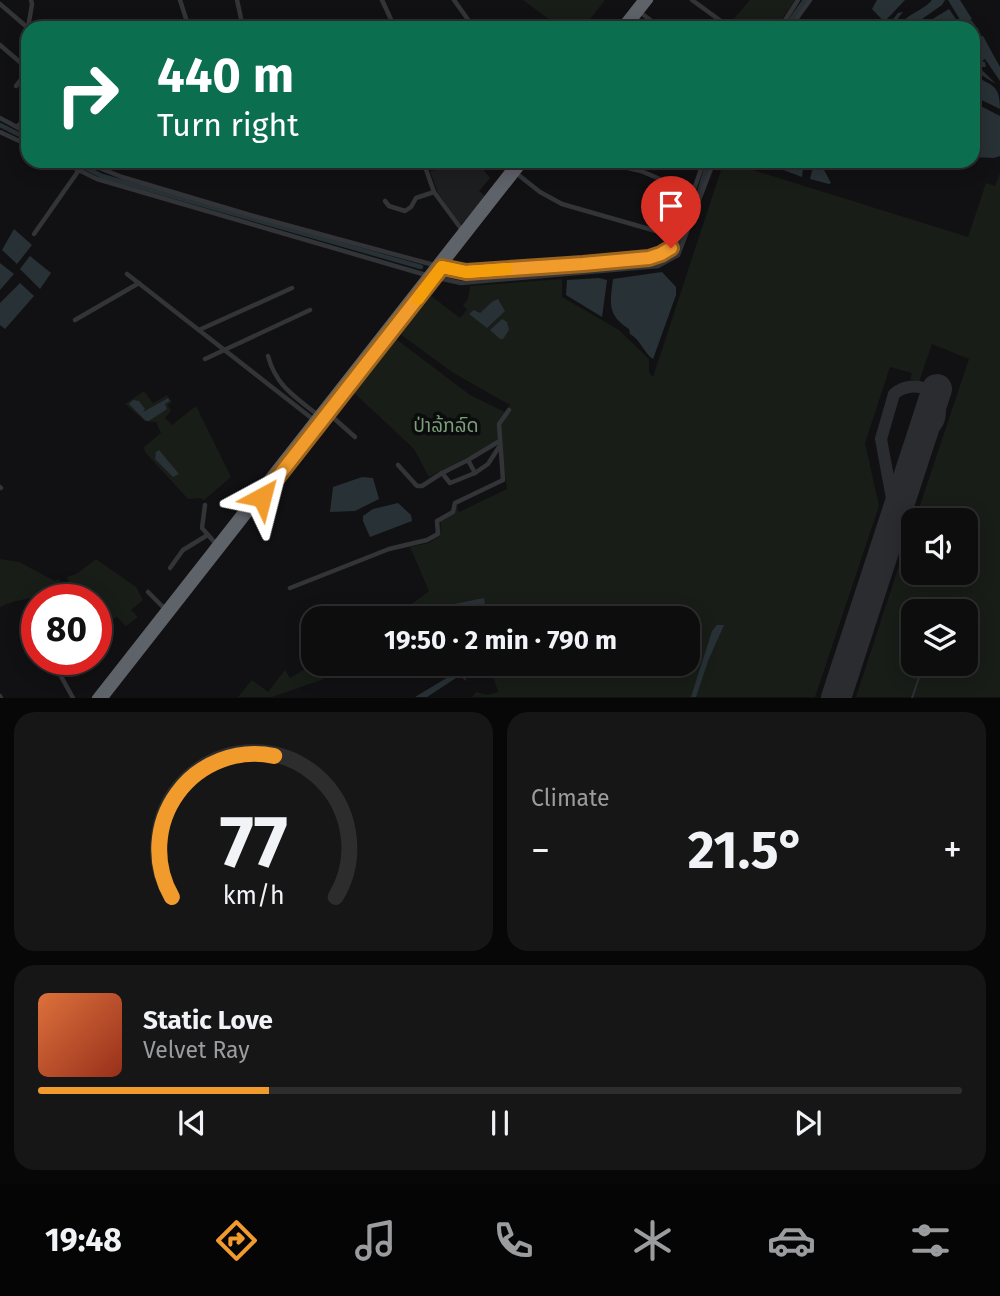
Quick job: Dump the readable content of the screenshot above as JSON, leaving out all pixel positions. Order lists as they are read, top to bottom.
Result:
{
  "parks": ["ປ່າລ້ກລົດ"],
  "page": {
    "turn": ["440 m", "Turn right"],
    "limit": "80",
    "trip": "19:50 · 2 min · 790 m",
    "tile": "Climate",
    "heat": ["−", "21.5°", "+"],
    "song": ["Static Love", "Velvet Ray"],
    "tabs": "19:48",
    "gauge": ["77", "km/h"]
  }
}
